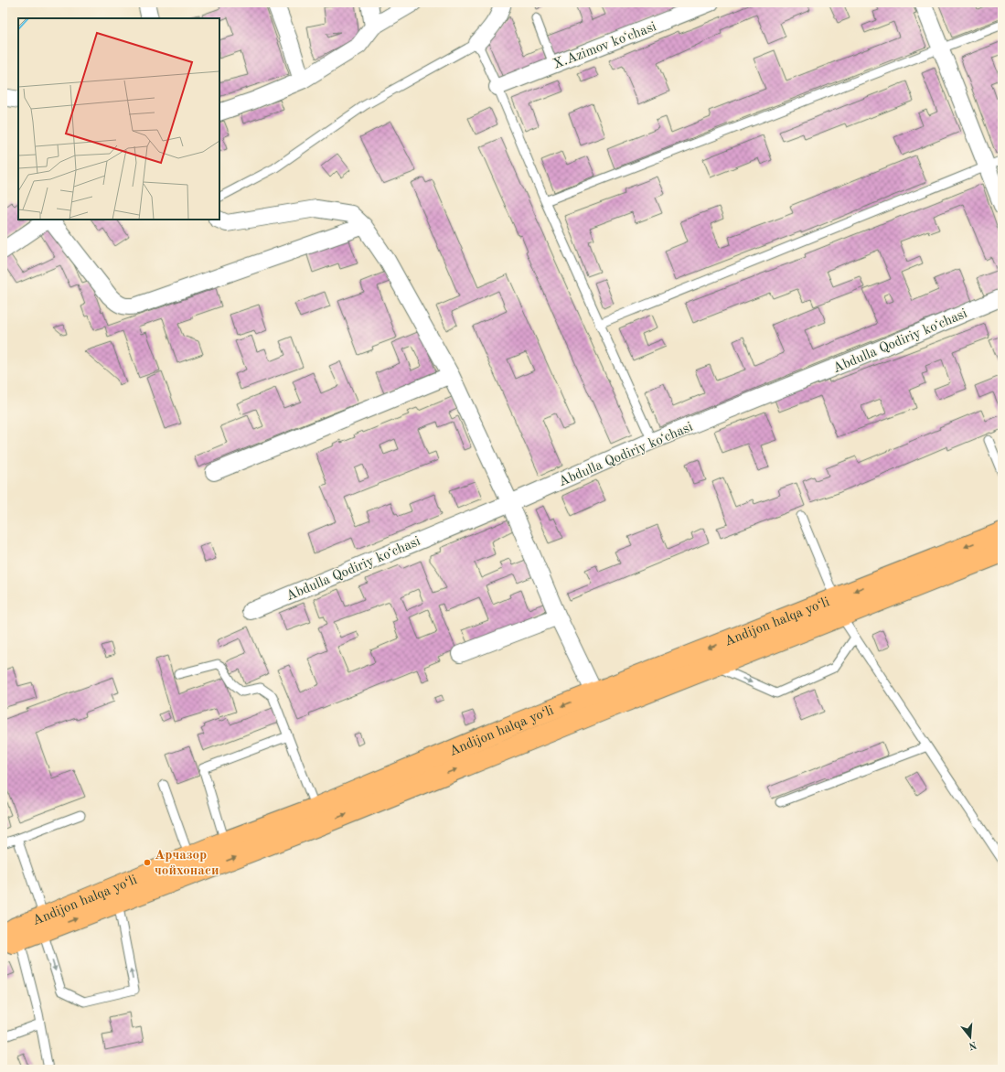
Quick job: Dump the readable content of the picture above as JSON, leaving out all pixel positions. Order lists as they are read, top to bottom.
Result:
{
  "streets": {
    "highway": ["Andijon halqa yo‘li"],
    "street": ["X.Azimov koʻchasi", "Abdulla Qodiriy koʻchasi"]
  },
  "places": ["Арчазор чойхонаси"],
  "north": "bottom"
}
